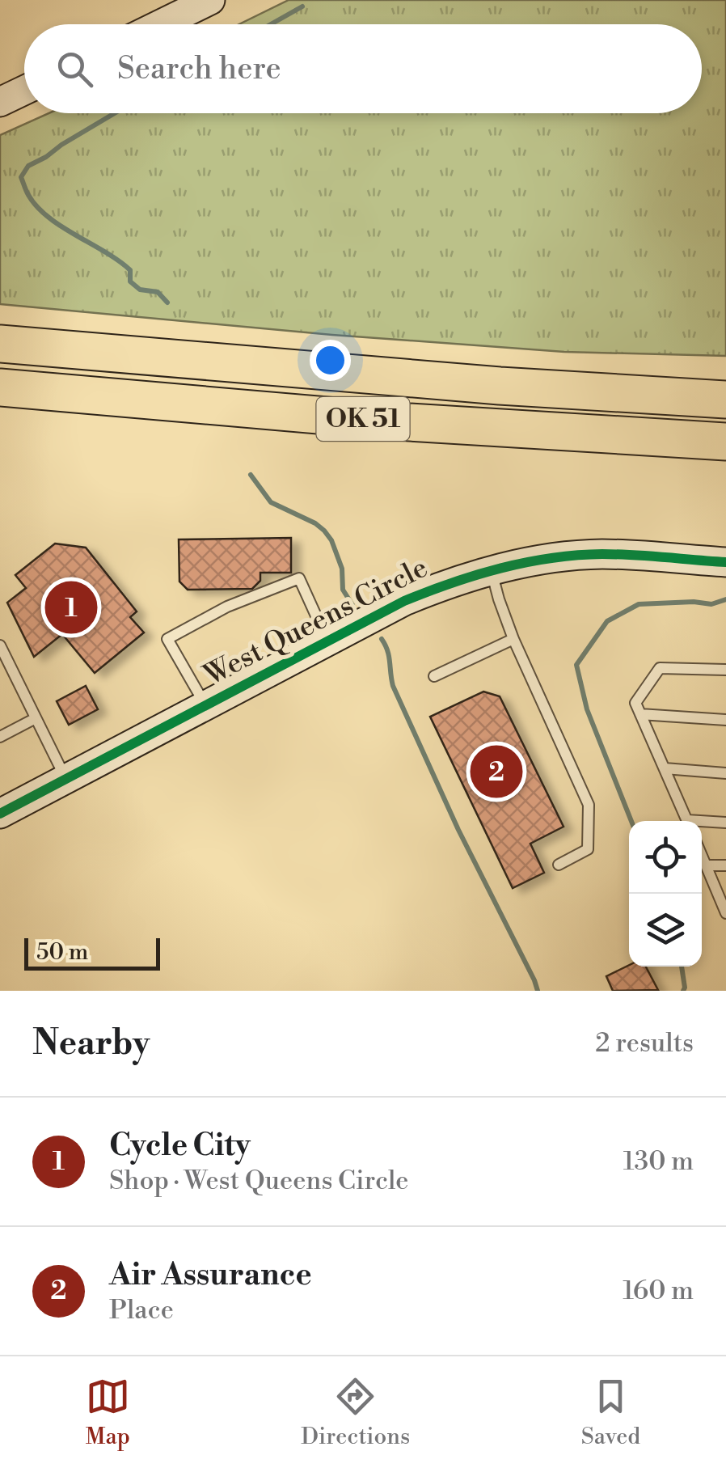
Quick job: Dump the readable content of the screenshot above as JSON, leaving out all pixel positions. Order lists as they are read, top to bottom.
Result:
{
  "streets": {
    "highway": ["OK 51"],
    "street": ["West Queens Circle"]
  },
  "scale_bar": "50 m",
  "page": {
    "search": "Search here",
    "pins": ["1", "2"],
    "scale": "50 m",
    "heading": ["Nearby", "2 results"],
    "list": [
      {
        "mark": "1",
        "name": "Cycle City",
        "note": "Shop · West Queens Circle",
        "value": "130 m"
      },
      {
        "mark": "2",
        "name": "Air Assurance",
        "note": "Place",
        "value": "160 m"
      }
    ],
    "nav": ["Map", "Directions", "Saved"]
  }
}
